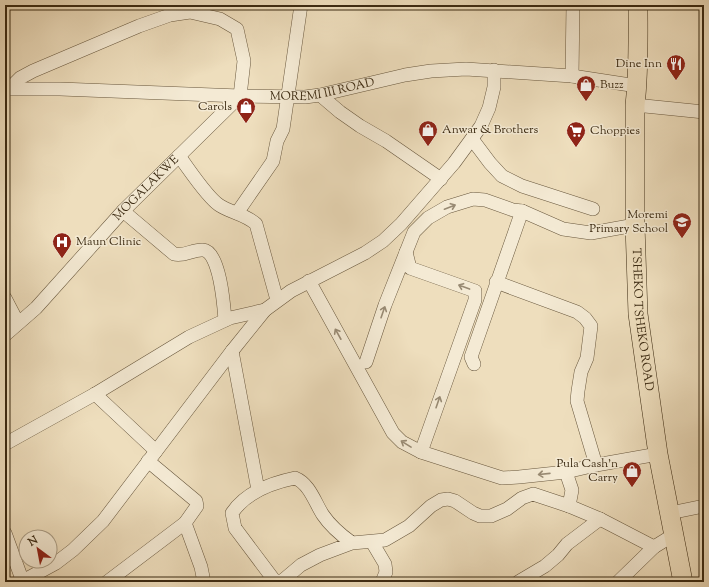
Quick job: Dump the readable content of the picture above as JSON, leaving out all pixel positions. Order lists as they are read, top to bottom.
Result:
{
  "streets": {
    "highway": ["TSHEKO TSHEKO ROAD"],
    "street": ["MOREMI III ROAD", "MOGALAKWE"]
  },
  "crossings": [
    ["MOREMI III ROAD", "MOGALAKWE"],
    ["MOREMI III ROAD", "TSHEKO TSHEKO ROAD"]
  ],
  "places": {
    "restaurant": ["Dine Inn"],
    "shop": [
      "Buzz",
      "Carols",
      "Anwar & Brothers",
      "Pula Cash'n Carry"
    ],
    "supermarket": ["Choppies"],
    "school or university": ["Moremi Primary School"],
    "hospital": ["Maun Clinic"]
  },
  "north": "top left"
}
